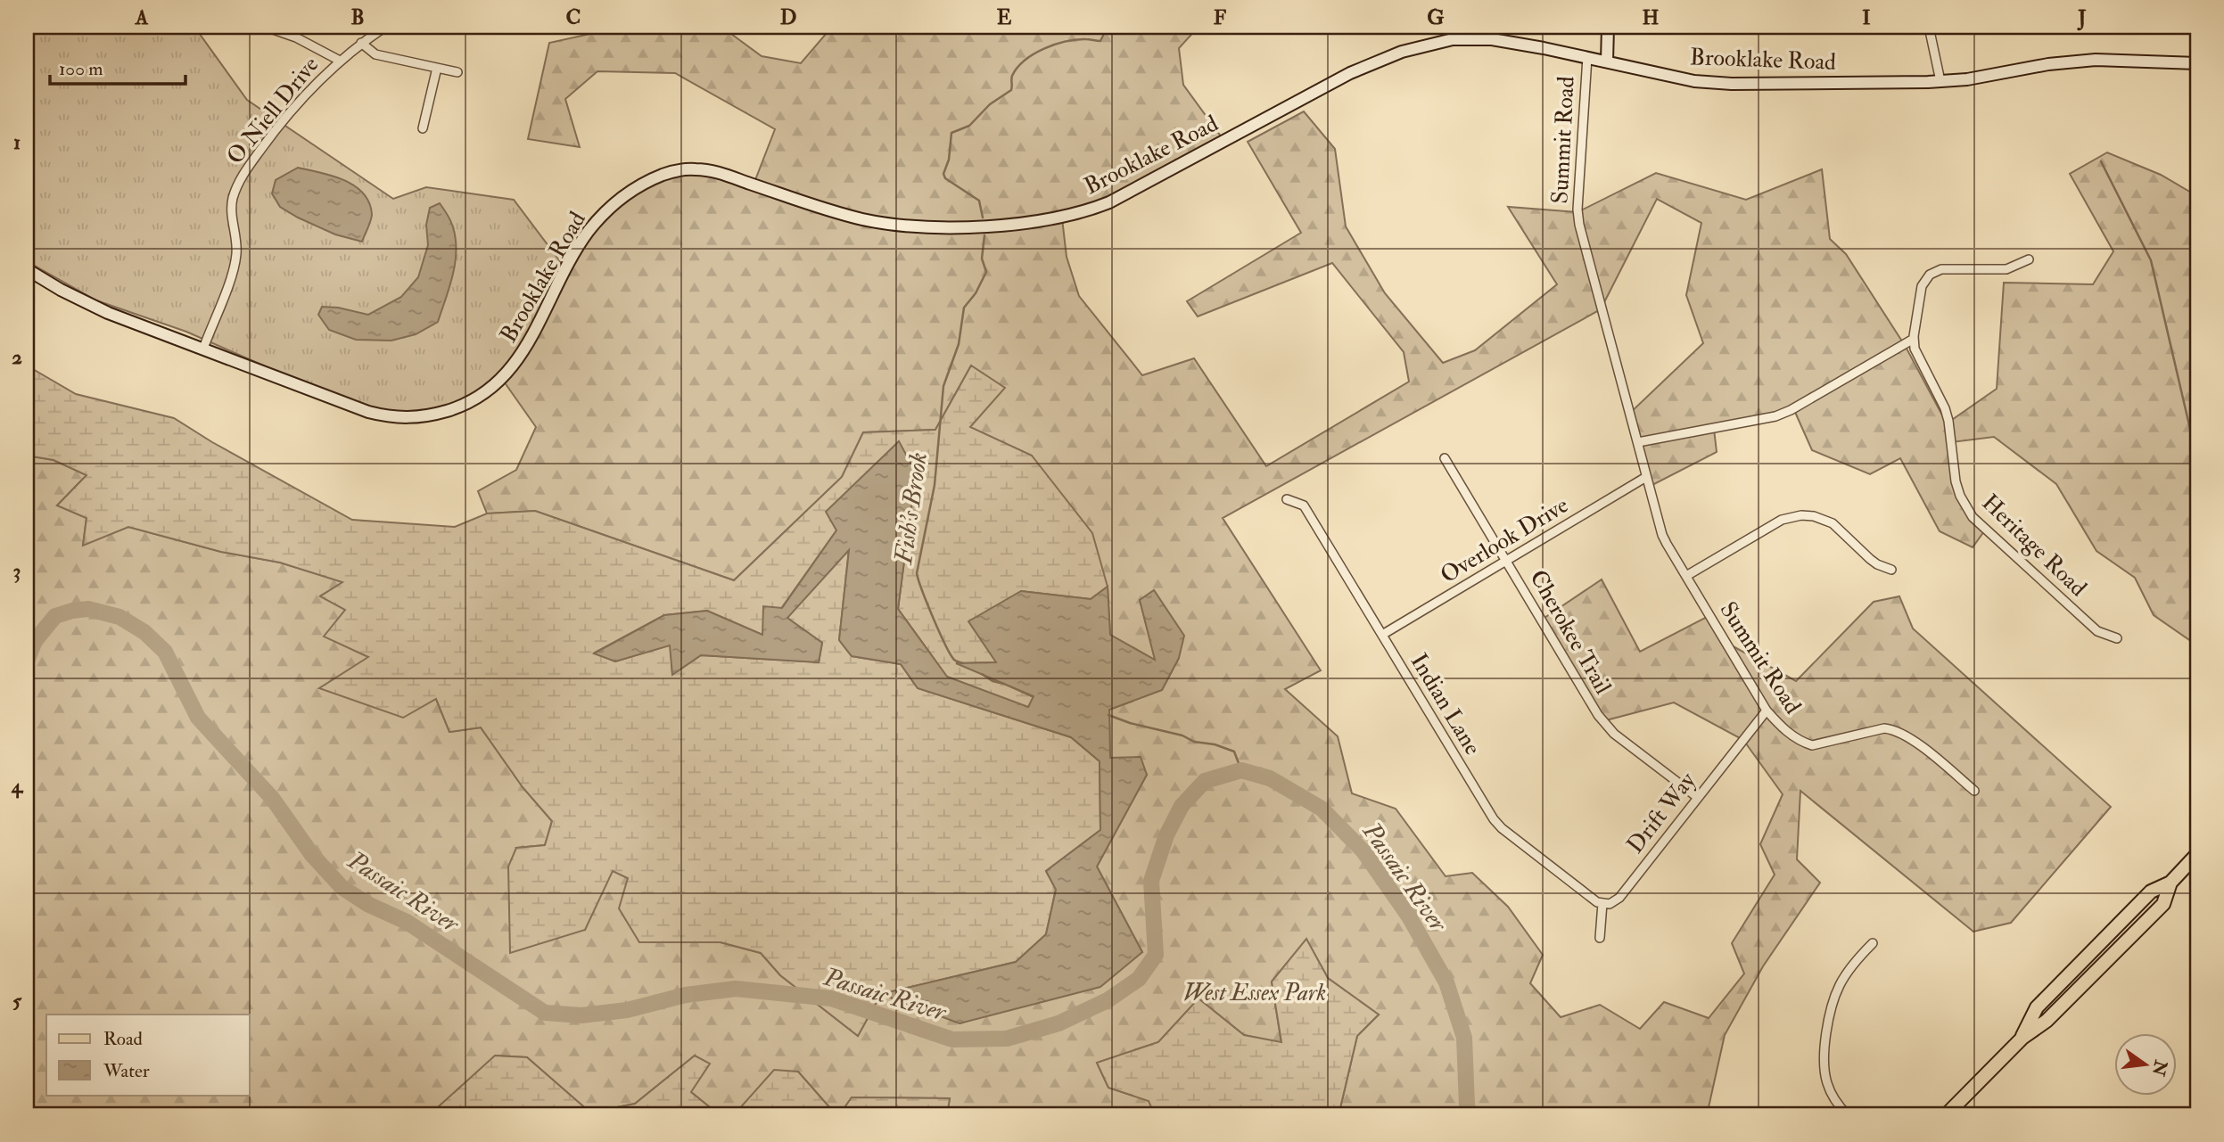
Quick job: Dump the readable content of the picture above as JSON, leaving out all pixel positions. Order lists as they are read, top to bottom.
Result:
{
  "streets": {
    "street": [
      "Brooklake Road",
      "O Niell Drive",
      "Summit Road",
      "Overlook Drive",
      "Heritage Road",
      "Cherokee Trail",
      "Indian Lane",
      "Drift Way"
    ]
  },
  "crossings": [
    ["Brooklake Road", "O Niell Drive"],
    ["Brooklake Road", "Summit Road"],
    ["Summit Road", "Overlook Drive"],
    ["Summit Road", "Drift Way"],
    ["Overlook Drive", "Cherokee Trail"],
    ["Overlook Drive", "Indian Lane"],
    ["Cherokee Trail", "Drift Way"],
    ["Indian Lane", "Drift Way"]
  ],
  "water": ["Fish's Brook", "Passaic River"],
  "parks": ["West Essex Park"],
  "legend": ["Road", "Water"],
  "scale_bar": "100 m",
  "north": "right",
  "grid": {
    "columns": [
      "A",
      "B",
      "C",
      "D",
      "E",
      "F",
      "G",
      "H",
      "I",
      "J"
    ],
    "rows": [
      "1",
      "2",
      "3",
      "4",
      "5"
    ]
  }
}
